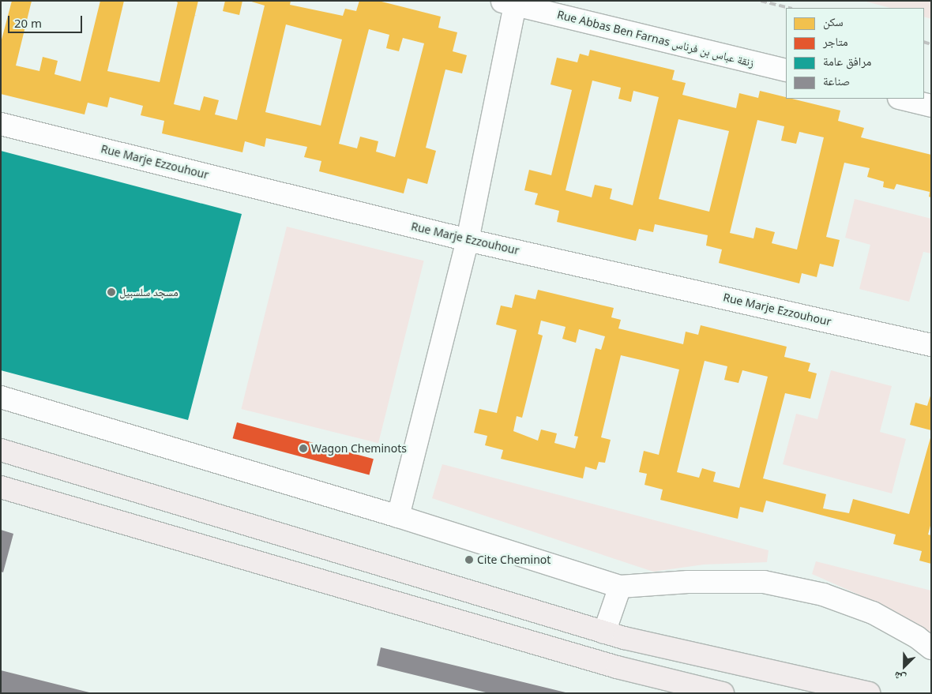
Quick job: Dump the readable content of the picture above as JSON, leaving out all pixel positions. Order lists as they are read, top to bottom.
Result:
{
  "streets": {
    "street": ["Rue Abbas Ben Farnas زنقة عباس بن فرناس", "Rue Marje Ezzouhour"]
  },
  "places": ["مسجد سلسبيل", "Wagon Cheminots", "Cite Cheminot"],
  "legend": [
    "سكن",
    "متاجر",
    "مرافق عامة",
    "صناعة"
  ],
  "scale_bar": "20 m",
  "north": "bottom left"
}
